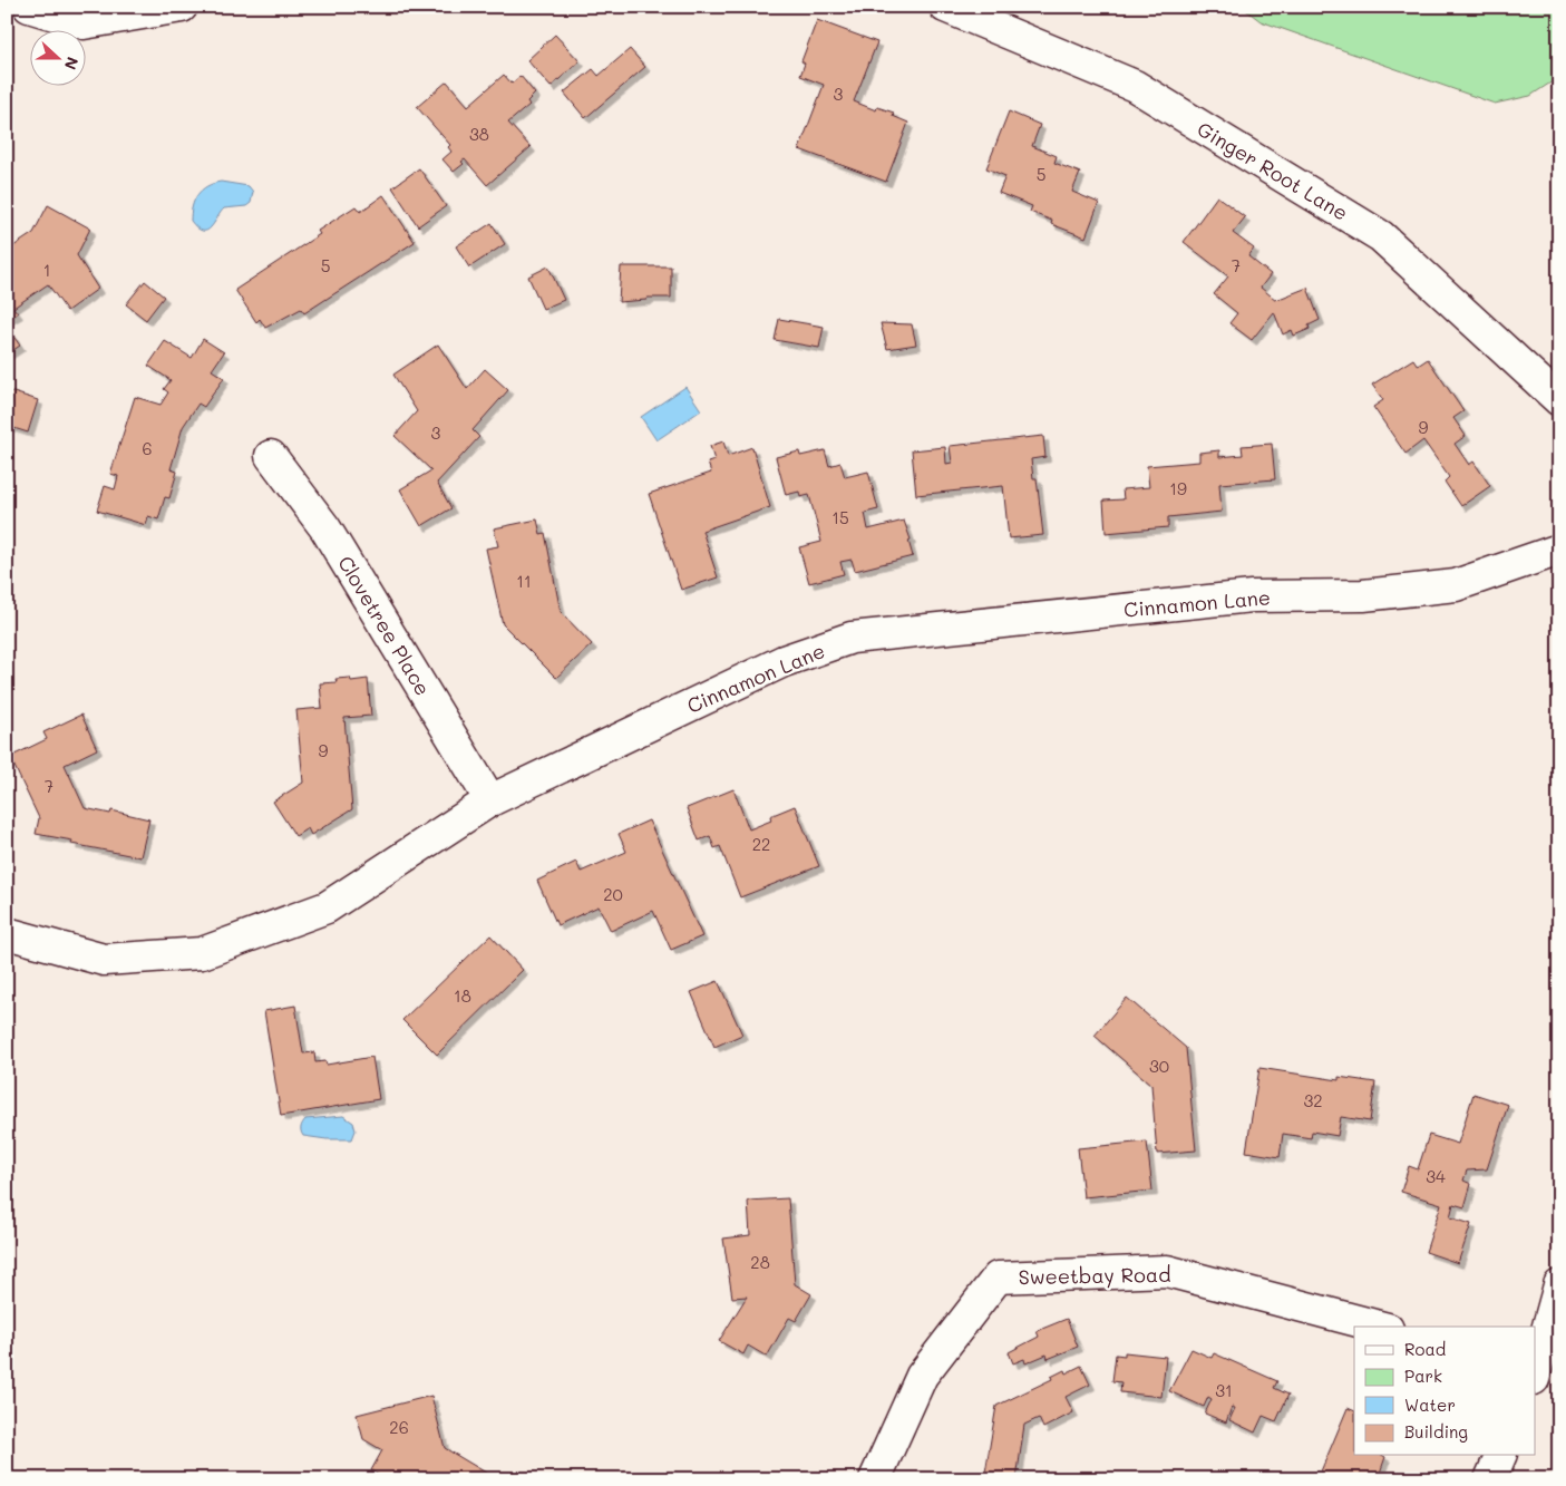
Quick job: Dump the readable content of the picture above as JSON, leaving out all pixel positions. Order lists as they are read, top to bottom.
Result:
{
  "streets": {
    "street": [
      "Ginger Root Lane",
      "Cinnamon Lane",
      "Clovetree Place",
      "Sweetbay Road"
    ]
  },
  "crossings": [
    ["Cinnamon Lane", "Clovetree Place"]
  ],
  "house_numbers": [
    "3",
    "38",
    "5",
    "5",
    "7",
    "1",
    "9",
    "3",
    "6",
    "19",
    "15",
    "11",
    "9",
    "7",
    "22",
    "20",
    "18",
    "30",
    "32",
    "34",
    "28",
    "31",
    "26"
  ],
  "legend": [
    "Road",
    "Park",
    "Water",
    "Building"
  ],
  "north": "right"
}
